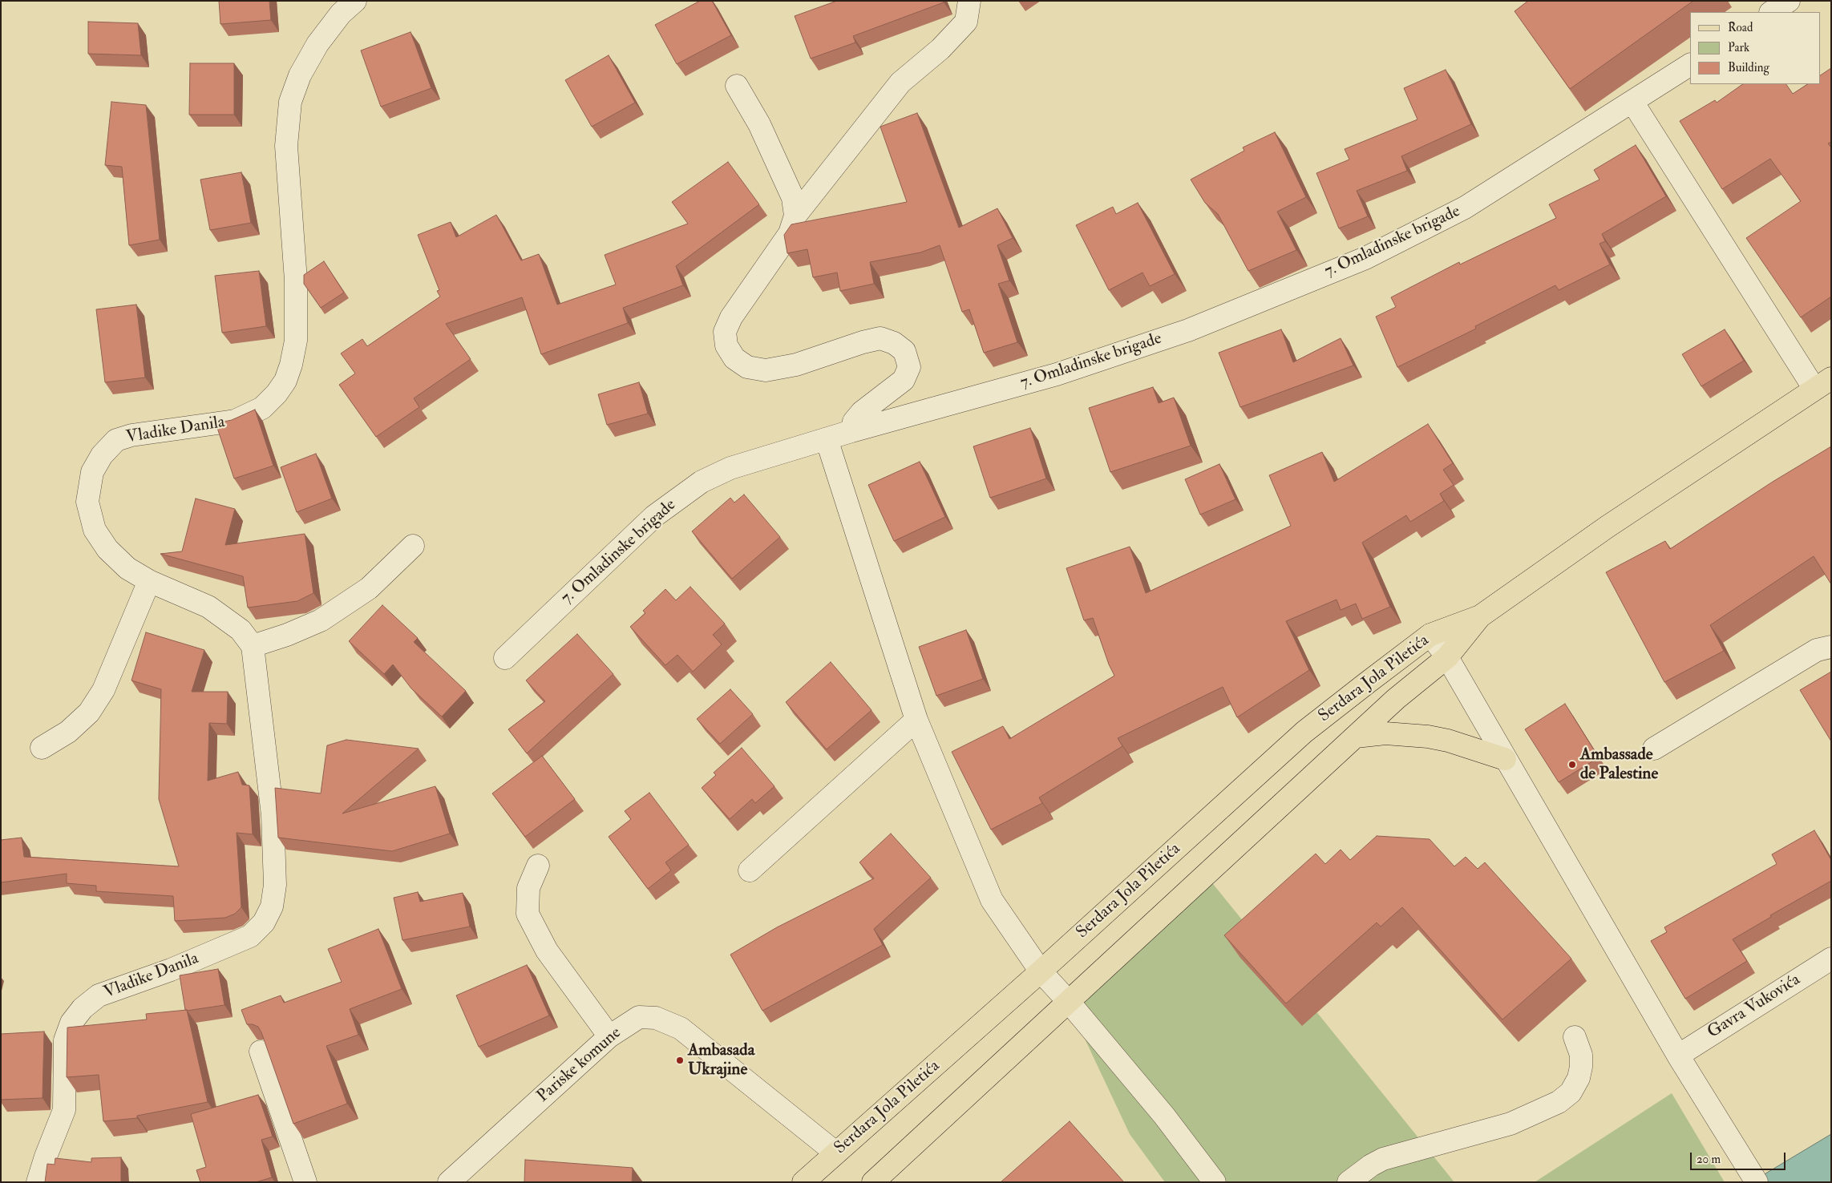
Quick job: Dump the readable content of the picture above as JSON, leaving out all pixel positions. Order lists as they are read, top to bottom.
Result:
{
  "streets": {
    "main road": ["Serdara Jola Piletića"],
    "street": [
      "7. Omladinske brigade",
      "Vladike Danila",
      "Gavra Vukovića",
      "Pariske komune"
    ]
  },
  "crossings": [
    ["Serdara Jola Piletića", "Pariske komune"]
  ],
  "places": ["Ambassade de Palestine", "Ambasada Ukrajine"],
  "legend": ["Road", "Park", "Building"],
  "scale_bar": "20 m"
}
